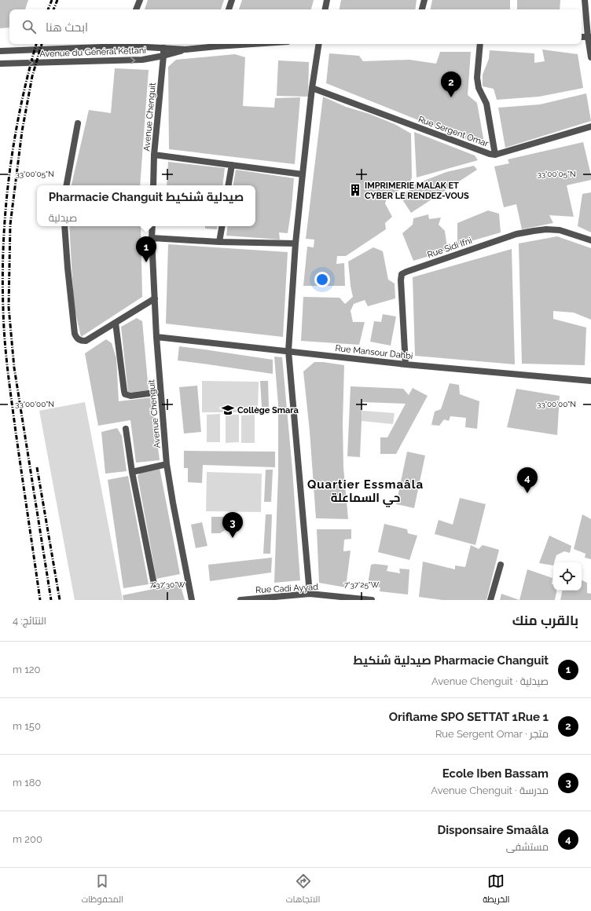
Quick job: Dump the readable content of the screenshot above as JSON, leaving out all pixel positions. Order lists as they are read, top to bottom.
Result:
{
  "streets": {
    "street": [
      "Avenue du Général Kettani",
      "Avenue Chenguit",
      "Rue Sergent Omar",
      "Rue Sidi Ifni",
      "Rue Mansour Dahbi",
      "Rue Cadi Ayyad"
    ]
  },
  "crossings": [
    ["Avenue du Général Kettani", "Avenue Chenguit"],
    ["Avenue Chenguit", "Rue Mansour Dahbi"],
    ["Rue Sidi Ifni", "Rue Mansour Dahbi"]
  ],
  "districts": ["Quartier Essmaâla حي السماعلة"],
  "places": {
    "building": ["IMPRIMERIE MALAK ET CYBER LE RENDEZ-VOUS"],
    "school or university": ["Collège Smara"]
  },
  "page": {
    "search": "ابحث هنا",
    "pins": [
      "2",
      "1",
      "4",
      "3"
    ],
    "popup": ["Pharmacie Changuit صيدلية شنكيط", "صيدلية"],
    "heading": ["بالقرب منك", "النتائج: 4"],
    "list": [
      {
        "mark": "1",
        "name": "Pharmacie Changuit صيدلية شنكيط",
        "note": "صيدلية · Avenue Chenguit",
        "value": "120 m"
      },
      {
        "mark": "2",
        "name": "Oriflame SPO SETTAT 1Rue 1",
        "note": "متجر · Rue Sergent Omar",
        "value": "150 m"
      },
      {
        "mark": "3",
        "name": "Ecole Iben Bassam",
        "note": "مدرسة · Avenue Chenguit",
        "value": "180 m"
      },
      {
        "mark": "4",
        "name": "Disponsaire Smaâla",
        "note": "مستشفى",
        "value": "200 m"
      }
    ],
    "nav": ["الخريطة", "الاتجاهات", "المحفوظات"]
  },
  "coordinates": [
    "33°00'05\"N",
    "33°00'00\"N",
    "7°37'30\"W",
    "7°37'25\"W"
  ]
}
